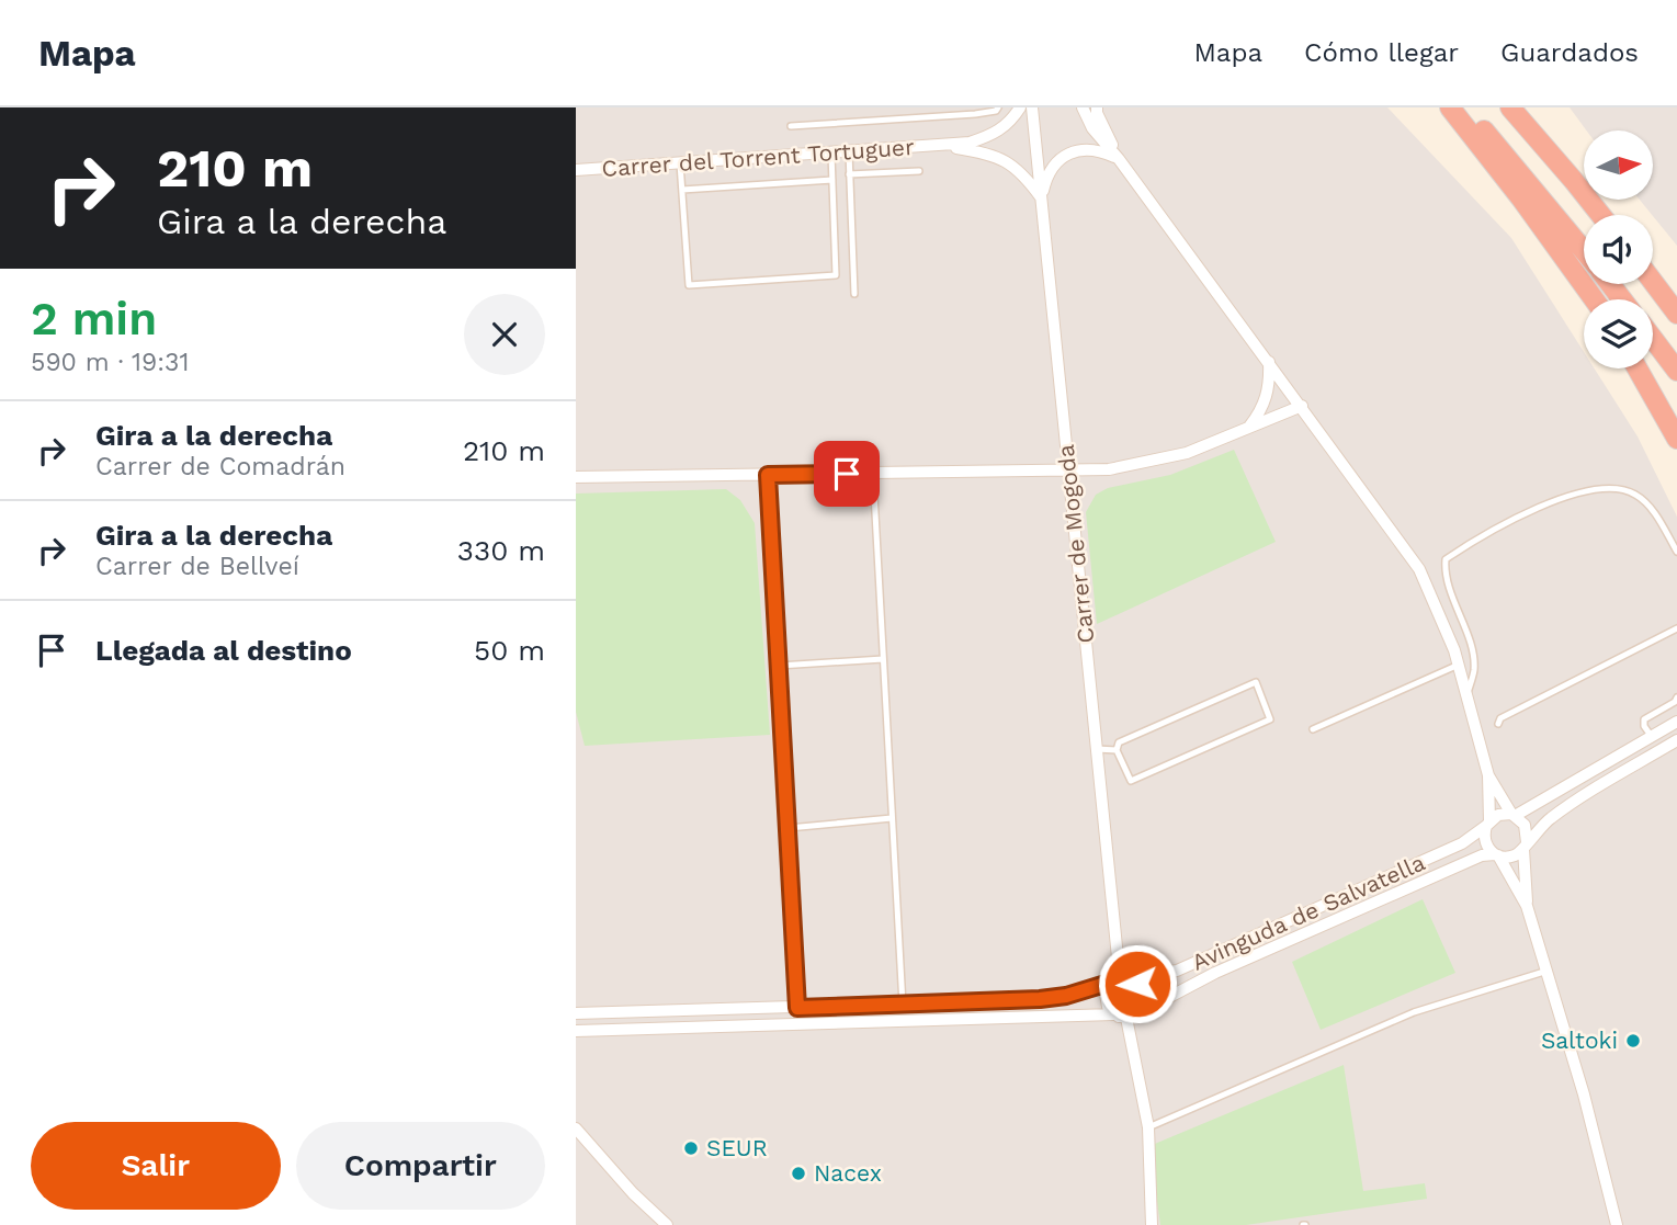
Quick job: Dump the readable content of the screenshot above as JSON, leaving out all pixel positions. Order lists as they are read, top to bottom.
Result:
{
  "streets": {
    "street": ["Carrer del Torrent Tortuguer", "Carrer de Mogoda", "Avinguda de Salvatella"]
  },
  "crossings": [
    ["Carrer del Torrent Tortuguer", "Carrer de Mogoda"],
    ["Carrer de Mogoda", "Avinguda de Salvatella"]
  ],
  "places": ["Saltoki", "SEUR", "Nacex"],
  "north": "right",
  "page": {
    "header": "Mapa",
    "nav": ["Mapa", "Cómo llegar", "Guardados"],
    "turn": ["210 m", "Gira a la derecha"],
    "heading": ["2 min", "590 m · 19:31"],
    "list": [
      {
        "name": "Gira a la derecha",
        "note": "Carrer de Comadrán",
        "value": "210 m"
      },
      {
        "name": "Gira a la derecha",
        "note": "Carrer de Bellveí",
        "value": "330 m"
      },
      {
        "name": "Llegada al destino",
        "value": "50 m"
      }
    ],
    "buttons": ["Salir", "Compartir"]
  }
}
